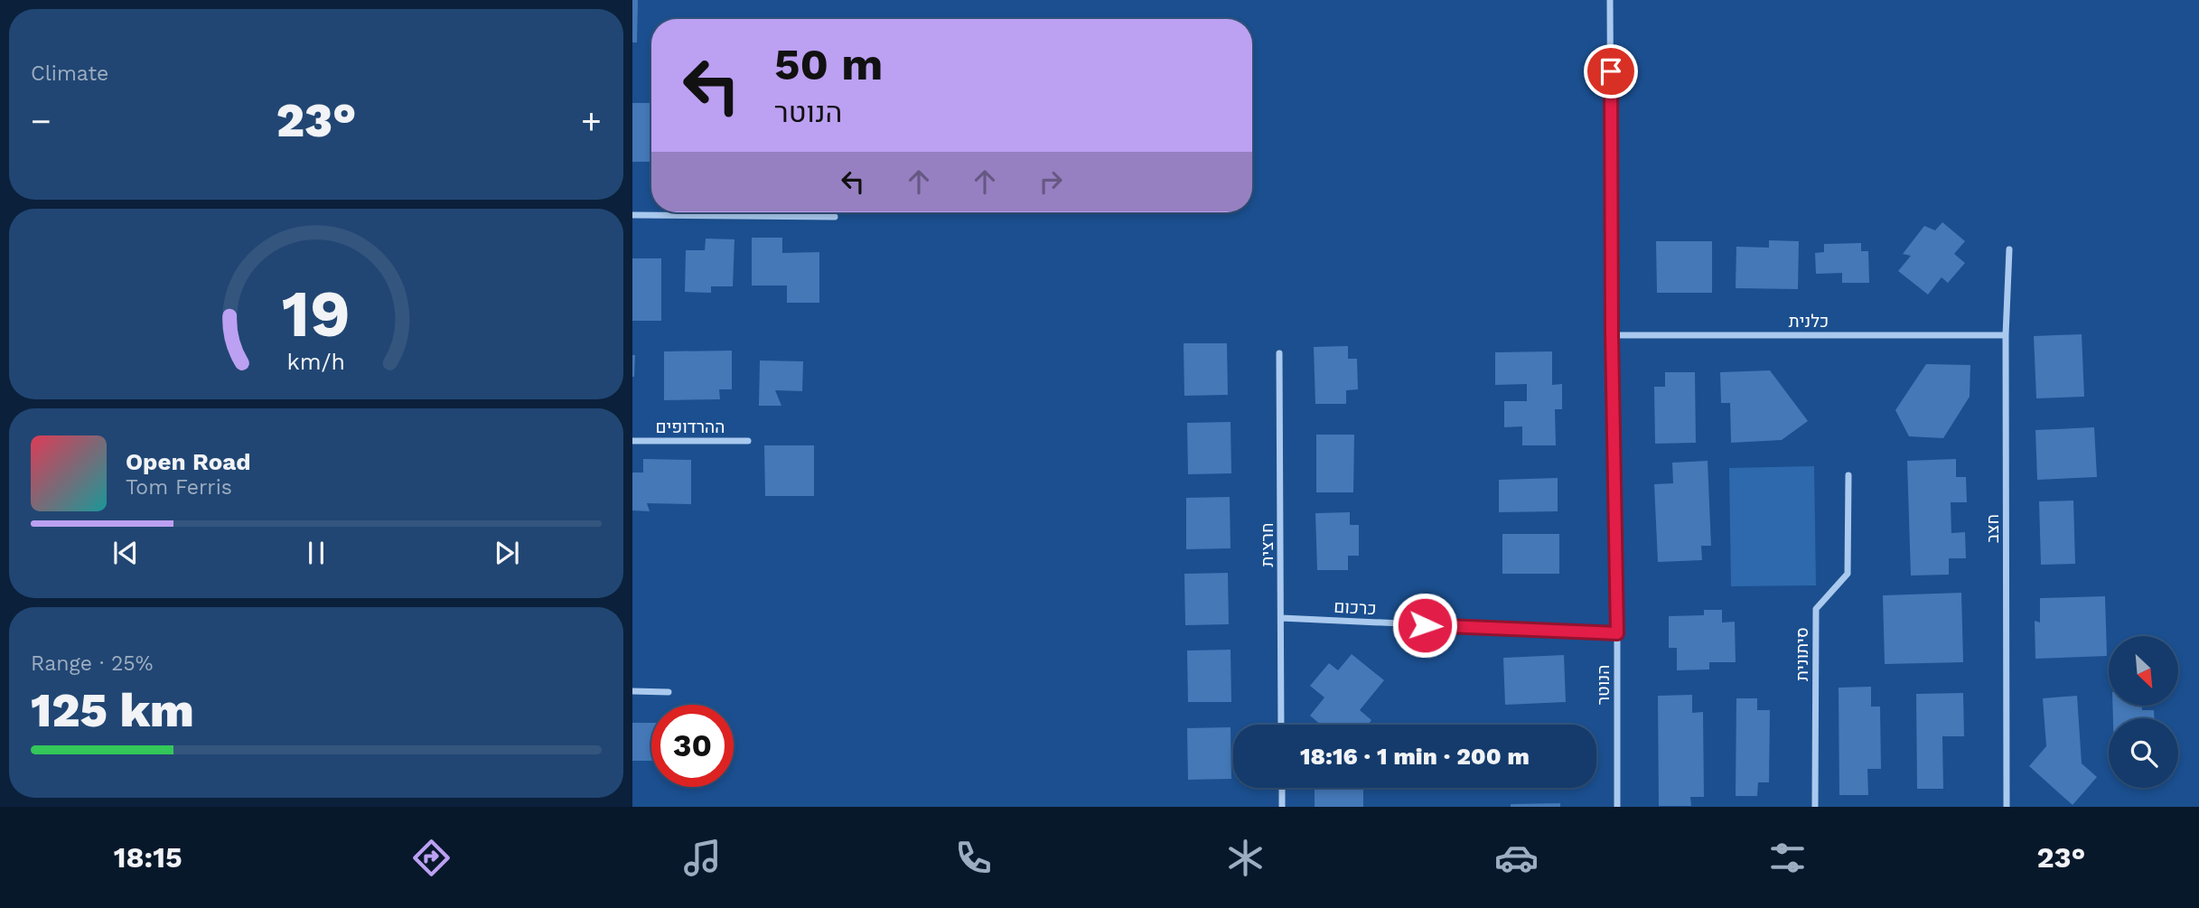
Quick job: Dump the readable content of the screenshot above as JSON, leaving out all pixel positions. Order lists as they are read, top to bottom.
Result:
{
  "streets": {
    "street": [
      "כלנית",
      "ההרדופים",
      "חצב",
      "חרצית",
      "כרכום",
      "סיתונית",
      "הנוטר"
    ]
  },
  "crossings": [
    ["כלנית", "חצב"],
    ["כלנית", "הנוטר"],
    ["חרצית", "כרכום"],
    ["כרכום", "הנוטר"]
  ],
  "north": "bottom right",
  "page": {
    "tile": [
      "Climate",
      ["Range · 25%", "125 km"]
    ],
    "turn": ["50 m", "הנוטר"],
    "heat": ["−", "23°", "+"],
    "song": ["Open Road", "Tom Ferris"],
    "limit": "30",
    "trip": "18:16 · 1 min · 200 m",
    "tabs": ["18:15", "23°"],
    "gauge": ["19", "km/h"]
  }
}
